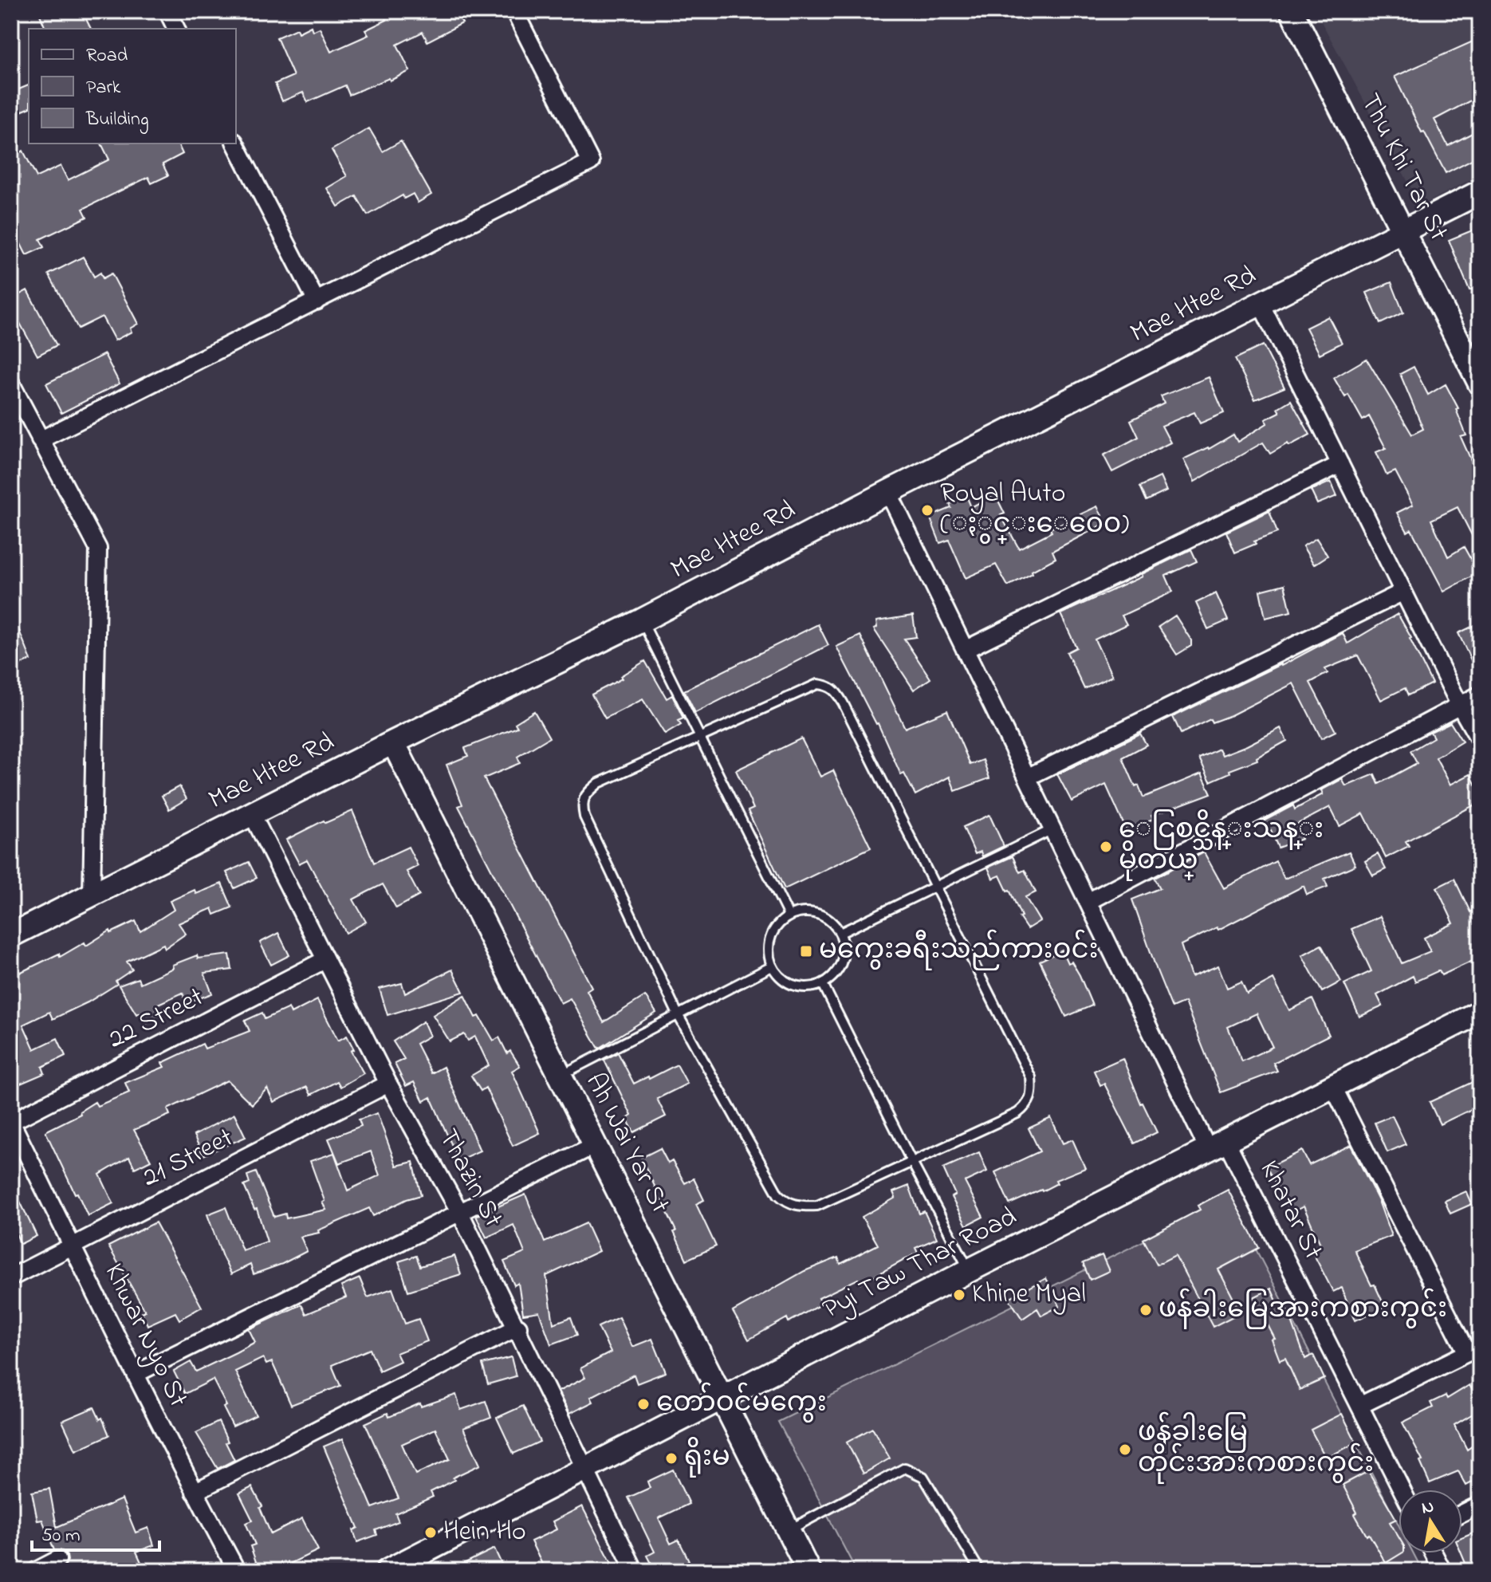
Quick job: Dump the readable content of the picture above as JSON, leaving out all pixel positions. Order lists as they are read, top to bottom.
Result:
{
  "streets": {
    "street": [
      "Thu Khi Tar St",
      "Mae Htee Rd",
      "22 Street",
      "Ah Wai Yar St",
      "21 Street",
      "Thazin St",
      "Khatar St",
      "Pyi Taw Thar Road",
      "Khwar Nyo St"
    ]
  },
  "crossings": [
    ["Thu Khi Tar St", "Mae Htee Rd"],
    ["Mae Htee Rd", "Ah Wai Yar St"],
    ["Mae Htee Rd", "Thazin St"],
    ["Mae Htee Rd", "Khatar St"],
    ["22 Street", "Thazin St"],
    ["22 Street", "Khwar Nyo St"],
    ["Ah Wai Yar St", "Pyi Taw Thar Road"],
    ["21 Street", "Thazin St"],
    ["21 Street", "Khwar Nyo St"],
    ["Thazin St", "Pyi Taw Thar Road"],
    ["Khatar St", "Pyi Taw Thar Road"]
  ],
  "places": {
    "other": [
      "Royal Auto (ႏွင္းေ၀ေ၀)",
      "ေငြစင္သိန္းသန္း မိုတယ္",
      "Khine Myal",
      "ဖန်ခါးမြေအားကစားကွင်း",
      "တော်ဝင်မကွေး",
      "ဖန်ခါးမြေ တိုင်းအားကစားကွင်း",
      "ရိုးမ",
      "Hein Ho"
    ],
    "transit": ["မကွေးခရီးသည်ကားဝင်း"]
  },
  "legend": ["Road", "Park", "Building"],
  "scale_bar": "50 m",
  "north": "top"
}
